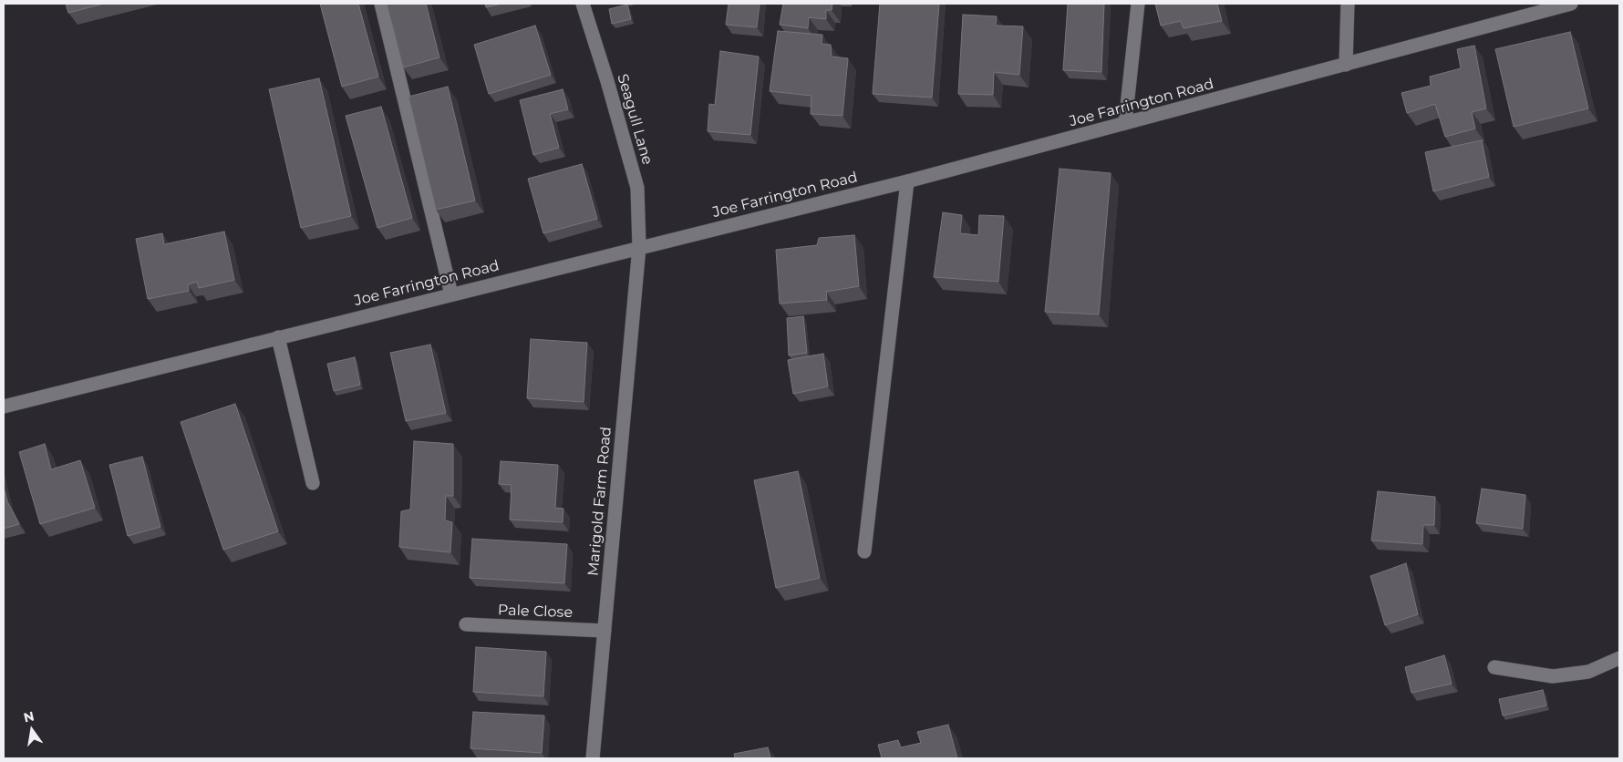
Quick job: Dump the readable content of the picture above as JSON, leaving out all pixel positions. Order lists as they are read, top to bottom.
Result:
{
  "streets": {
    "main road": [
      "Joe Farrington Road",
      "Seagull Lane",
      "Marigold Farm Road",
      "Pale Close"
    ]
  },
  "crossings": [
    ["Joe Farrington Road", "Seagull Lane"],
    ["Joe Farrington Road", "Marigold Farm Road"],
    ["Seagull Lane", "Marigold Farm Road"],
    ["Marigold Farm Road", "Pale Close"]
  ],
  "north": "top"
}
